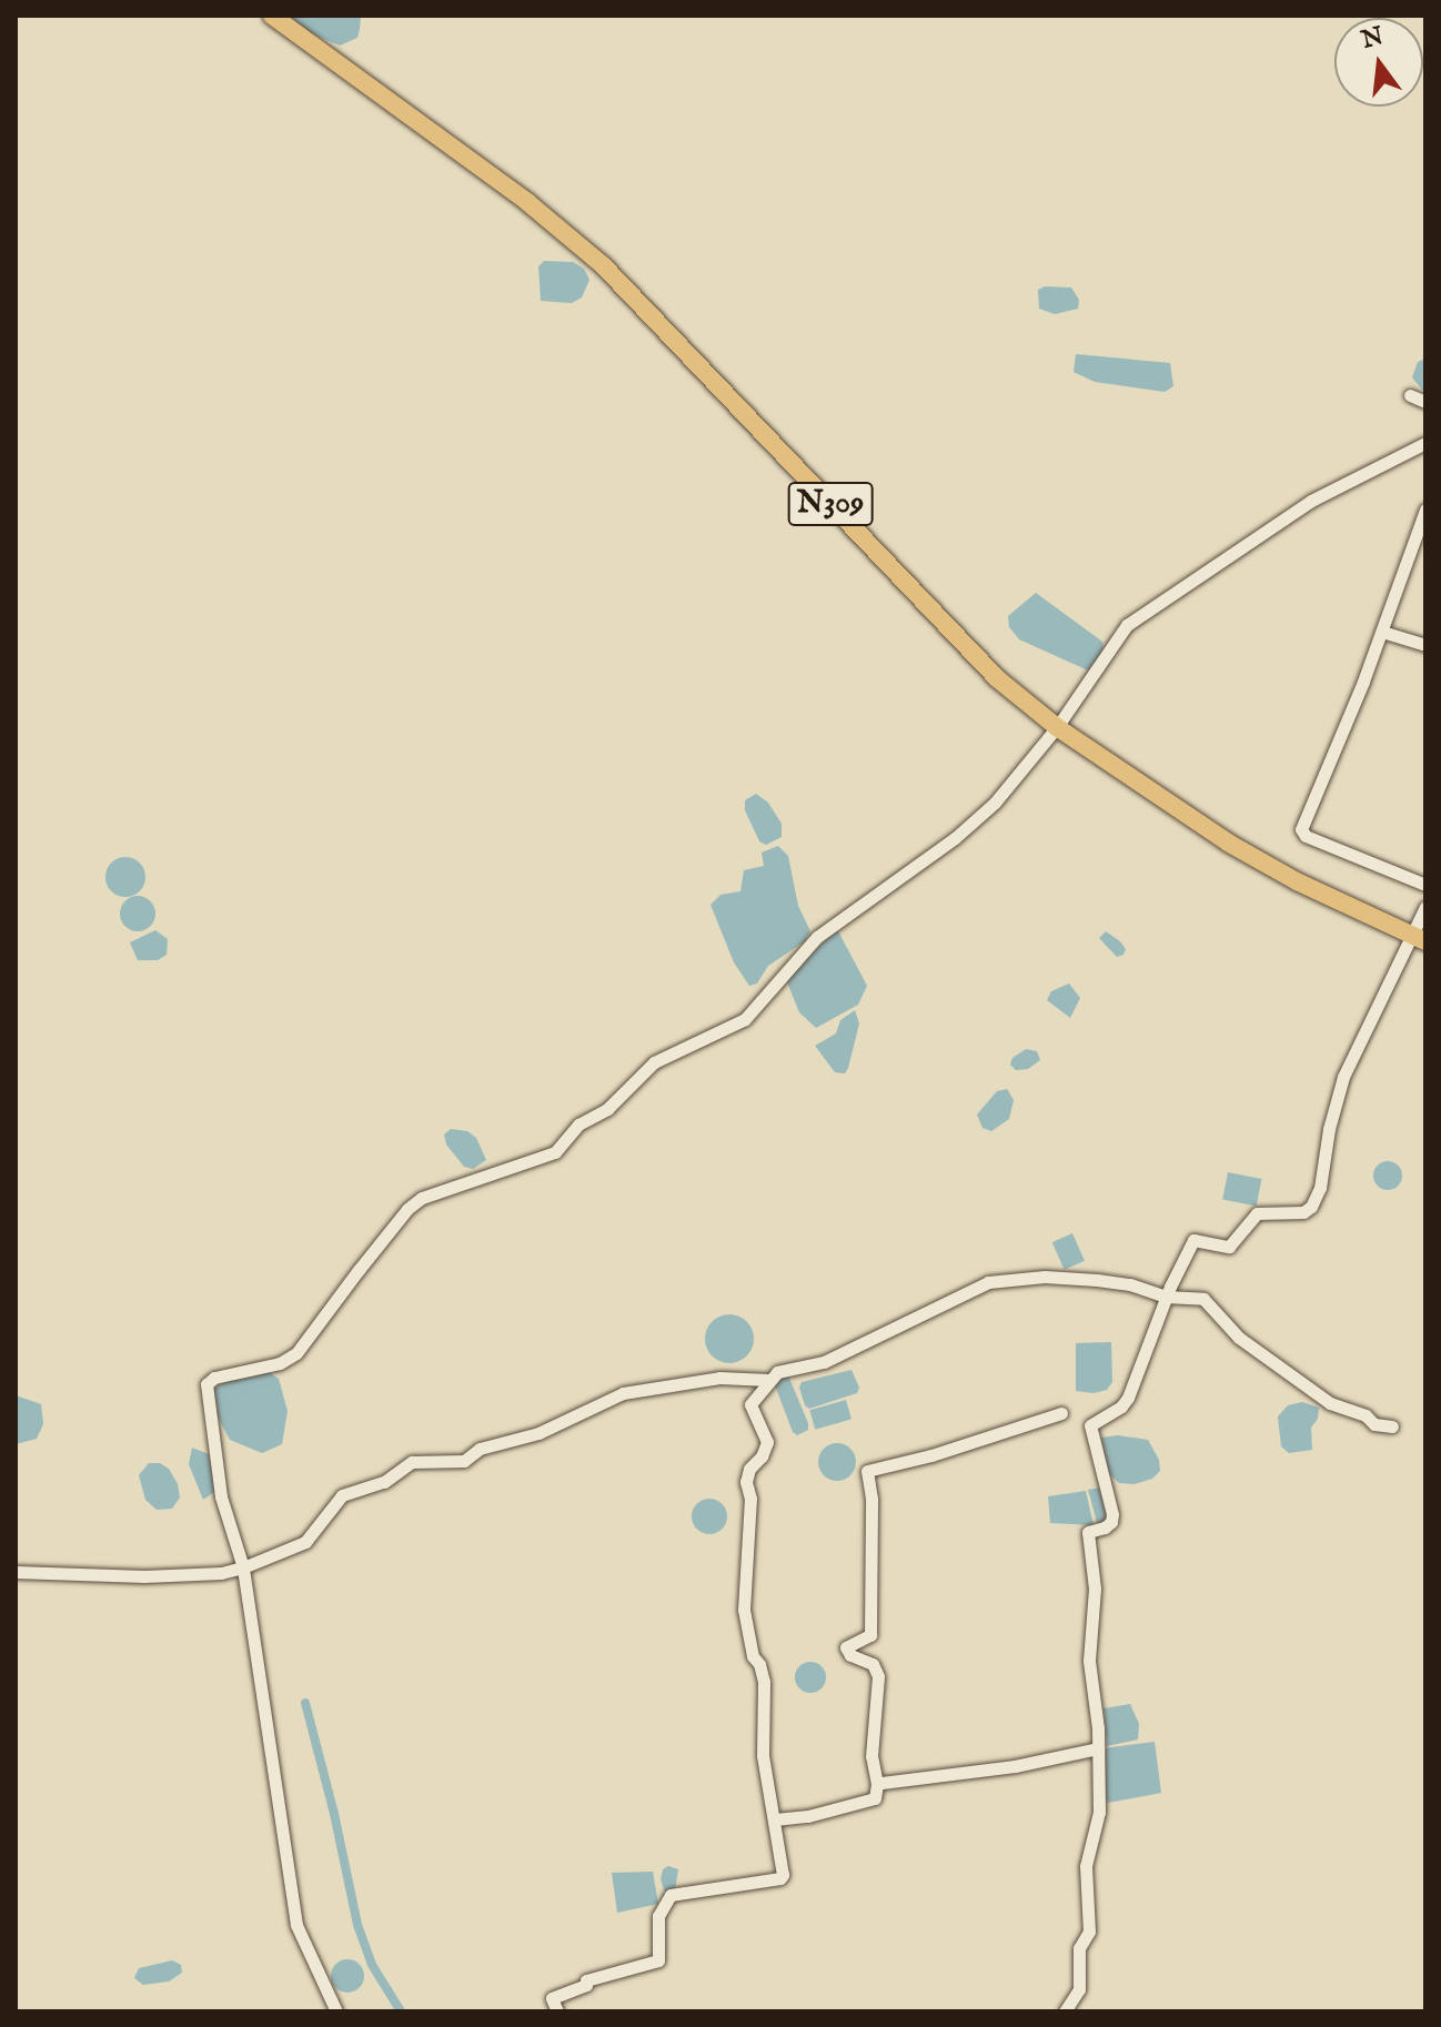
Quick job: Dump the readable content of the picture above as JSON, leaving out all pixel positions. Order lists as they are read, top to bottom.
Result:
{
  "streets": {
    "highway": ["N309"]
  },
  "north": "top"
}
